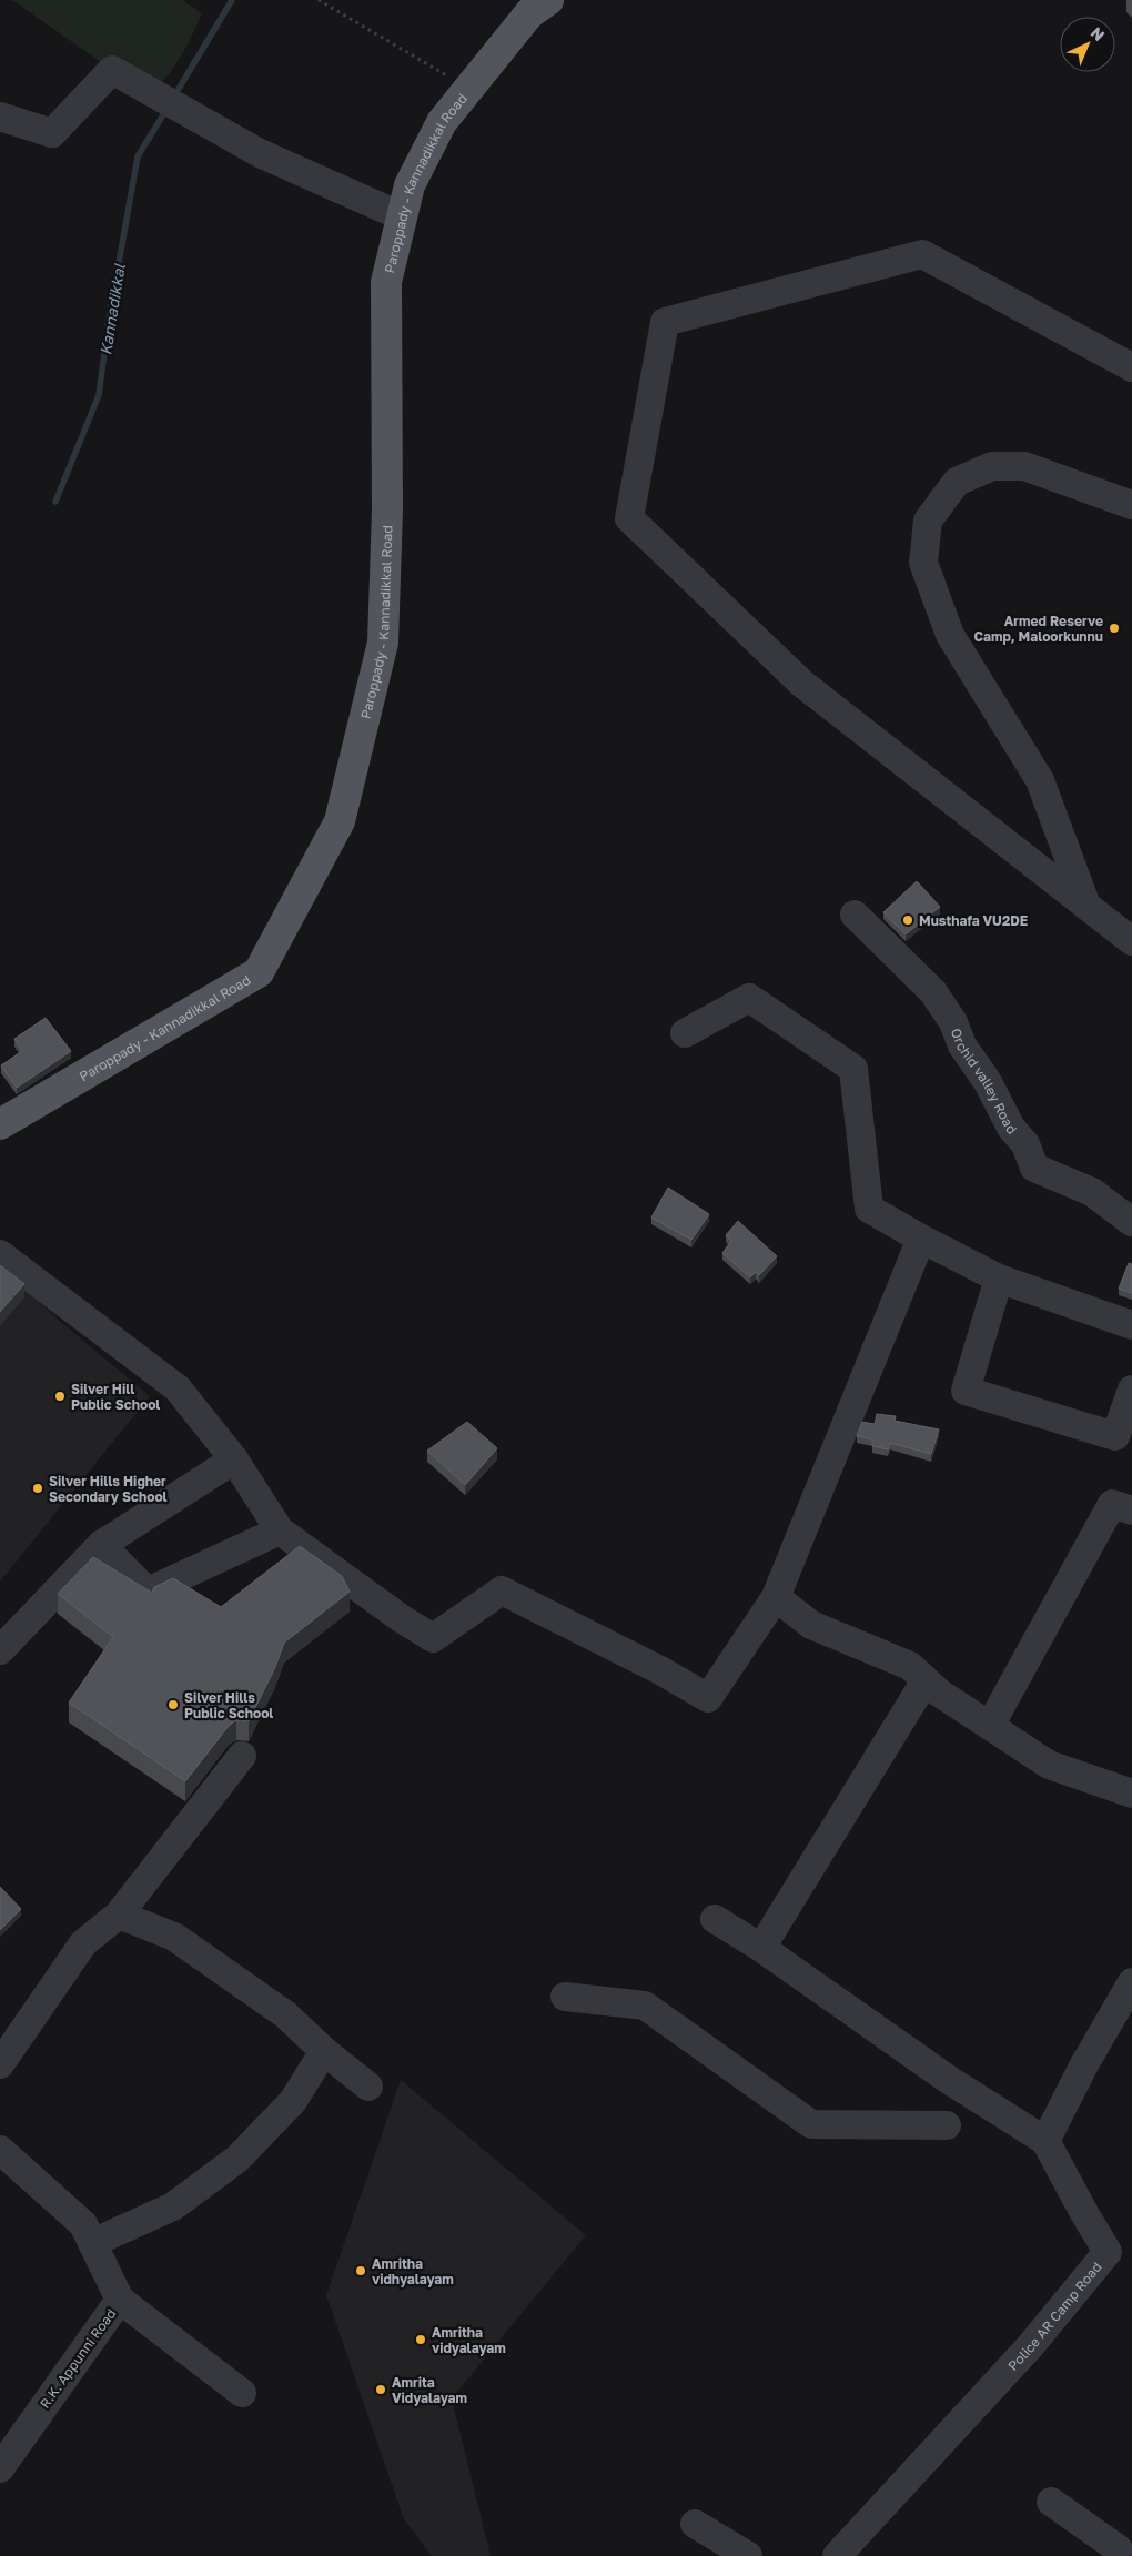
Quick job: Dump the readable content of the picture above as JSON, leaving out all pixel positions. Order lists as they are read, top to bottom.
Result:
{
  "streets": {
    "main road": ["Paroppady - Kannadikkal Road"],
    "street": ["Orchid valley Road", "Police AR Camp Road", "R.K. Appunni Road"]
  },
  "water": ["Kannadikkal"],
  "places": [
    "Armed Reserve Camp, Maloorkunnu",
    "Musthafa VU2DE",
    "Silver Hill Public School",
    "Silver Hills Higher Secondary School",
    "Silver Hills Public School",
    "Amritha vidhyalayam",
    "Amritha vidyalayam",
    "Amrita Vidyalayam"
  ],
  "north": "top right"
}
